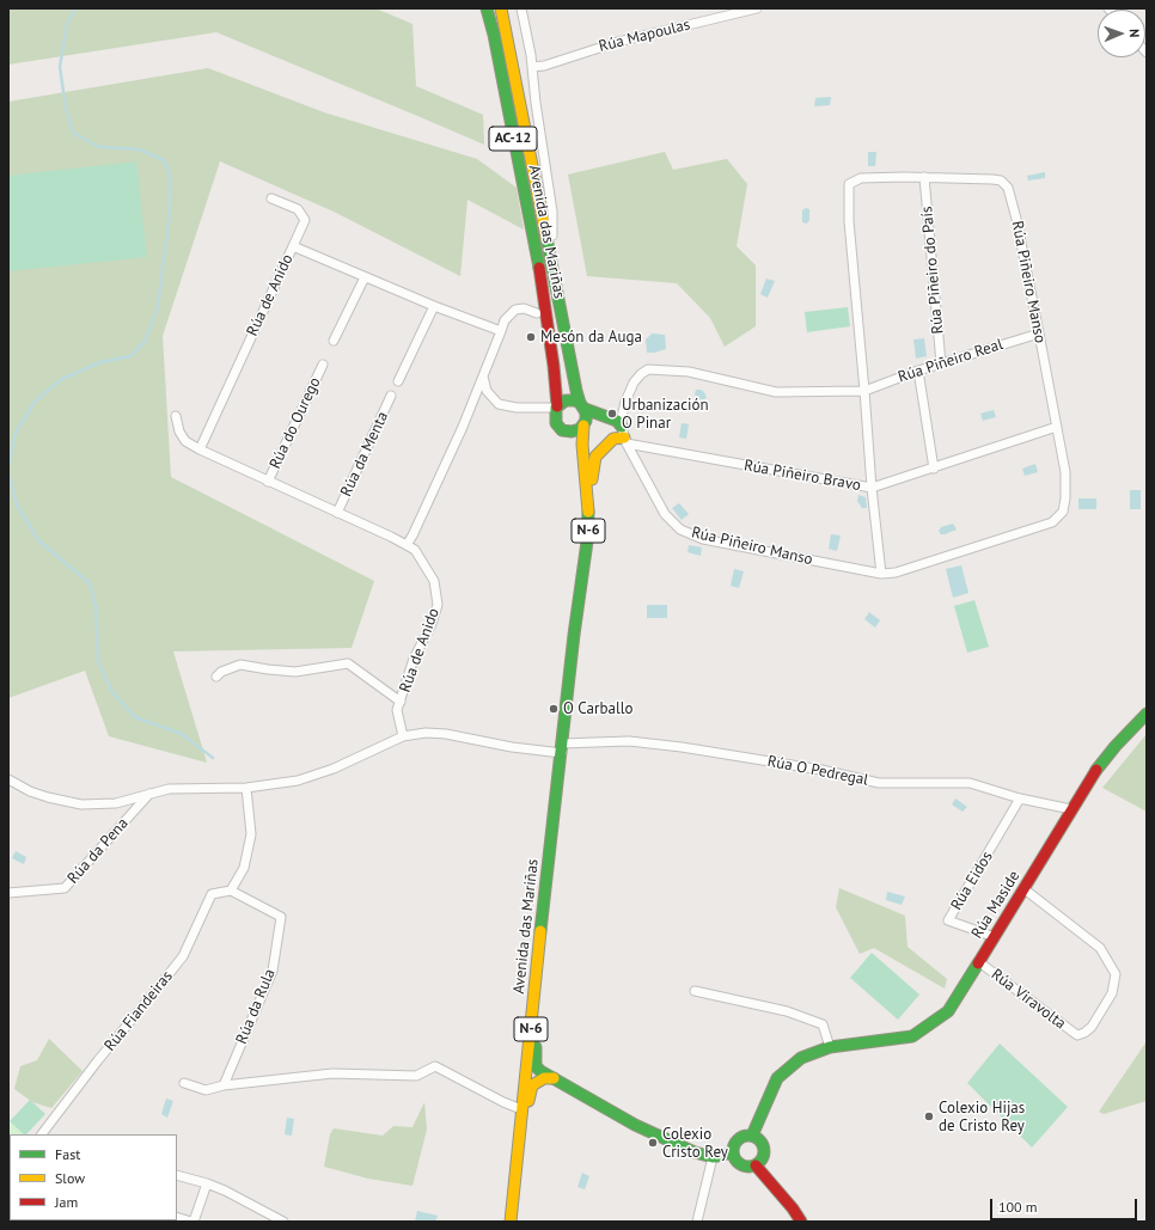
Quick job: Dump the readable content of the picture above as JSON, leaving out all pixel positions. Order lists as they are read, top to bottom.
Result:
{
  "streets": {
    "main road": [
      "AC-12",
      "Avenida das Mariñas",
      "N-6",
      "Rúa Maside"
    ],
    "street": [
      "Rúa Mapoulas",
      "Rúa Piñeiro do País",
      "Rúa Piñeiro Manso",
      "Rúa de Anido",
      "Rúa Piñeiro Real",
      "Rúa do Ourego",
      "Rúa da Menta",
      "Rúa Piñeiro Bravo",
      "Rúa O Pedregal",
      "Rúa da Pena",
      "Rúa Eidos",
      "Rúa Viravolta",
      "Rúa da Rula",
      "Rúa Fiandeiras"
    ]
  },
  "crossings": [
    ["Rúa Mapoulas", "Avenida das Mariñas"],
    ["AC-12", "Avenida das Mariñas"],
    ["Avenida das Mariñas", "Rúa O Pedregal"],
    ["Rúa Piñeiro do País", "Rúa Piñeiro Manso"],
    ["Rúa Piñeiro do País", "Rúa Piñeiro Real"],
    ["Rúa Piñeiro Manso", "Rúa Piñeiro Real"],
    ["Rúa Piñeiro Manso", "Rúa Piñeiro Bravo"],
    ["Rúa de Anido", "Rúa do Ourego"],
    ["Rúa de Anido", "Rúa da Menta"],
    ["Rúa de Anido", "Rúa O Pedregal"],
    ["Rúa O Pedregal", "Rúa da Pena"],
    ["Rúa O Pedregal", "Rúa Eidos"],
    ["Rúa O Pedregal", "Rúa Maside"],
    ["Rúa Eidos", "Rúa Maside"],
    ["Rúa Maside", "Rúa Viravolta"],
    ["Rúa da Rula", "Rúa Fiandeiras"]
  ],
  "places": [
    "Mesón da Auga",
    "Urbanización O Pinar",
    "O Carballo",
    "Colexio Hijas de Cristo Rey",
    "Colexio Cristo Rey"
  ],
  "legend": ["Fast", "Slow", "Jam"],
  "scale_bar": "100 m",
  "north": "right"
}
